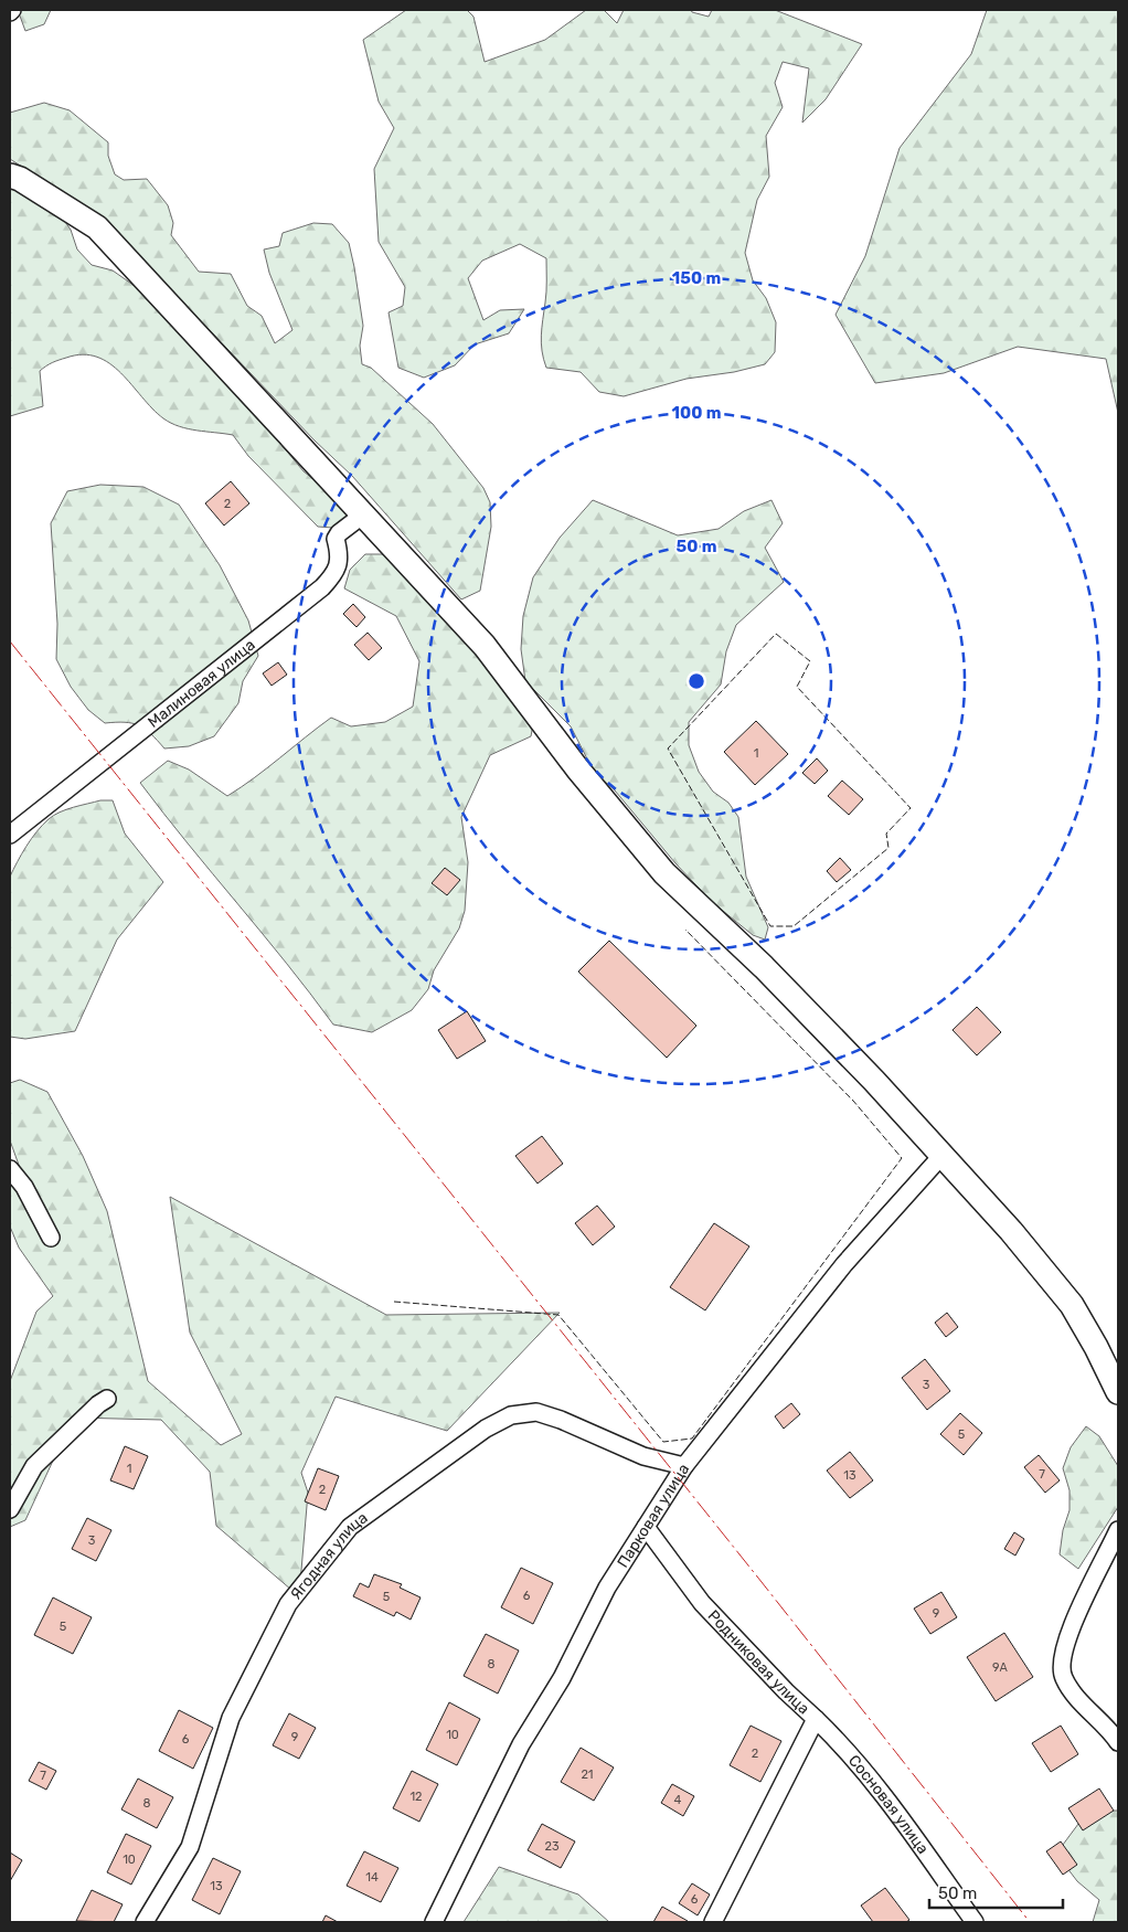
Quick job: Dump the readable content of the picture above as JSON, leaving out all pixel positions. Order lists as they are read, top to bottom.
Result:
{
  "streets": {
    "street": [
      "Малиновая улица",
      "Парковая улица",
      "Ягодная улица",
      "Родниковая улица",
      "Сосновая улица"
    ]
  },
  "crossings": [
    ["Парковая улица", "Ягодная улица"],
    ["Парковая улица", "Родниковая улица"],
    ["Родниковая улица", "Сосновая улица"]
  ],
  "house_numbers": [
    "2",
    "1",
    "3",
    "5",
    "1",
    "7",
    "13",
    "2",
    "3",
    "6",
    "5",
    "9",
    "5",
    "8",
    "9А",
    "10",
    "9",
    "6",
    "2",
    "21",
    "7",
    "12",
    "4",
    "8",
    "23",
    "10",
    "14",
    "13",
    "6"
  ],
  "scale_bar": "50 m",
  "rings": ["150 m", "100 m", "50 m"]
}
